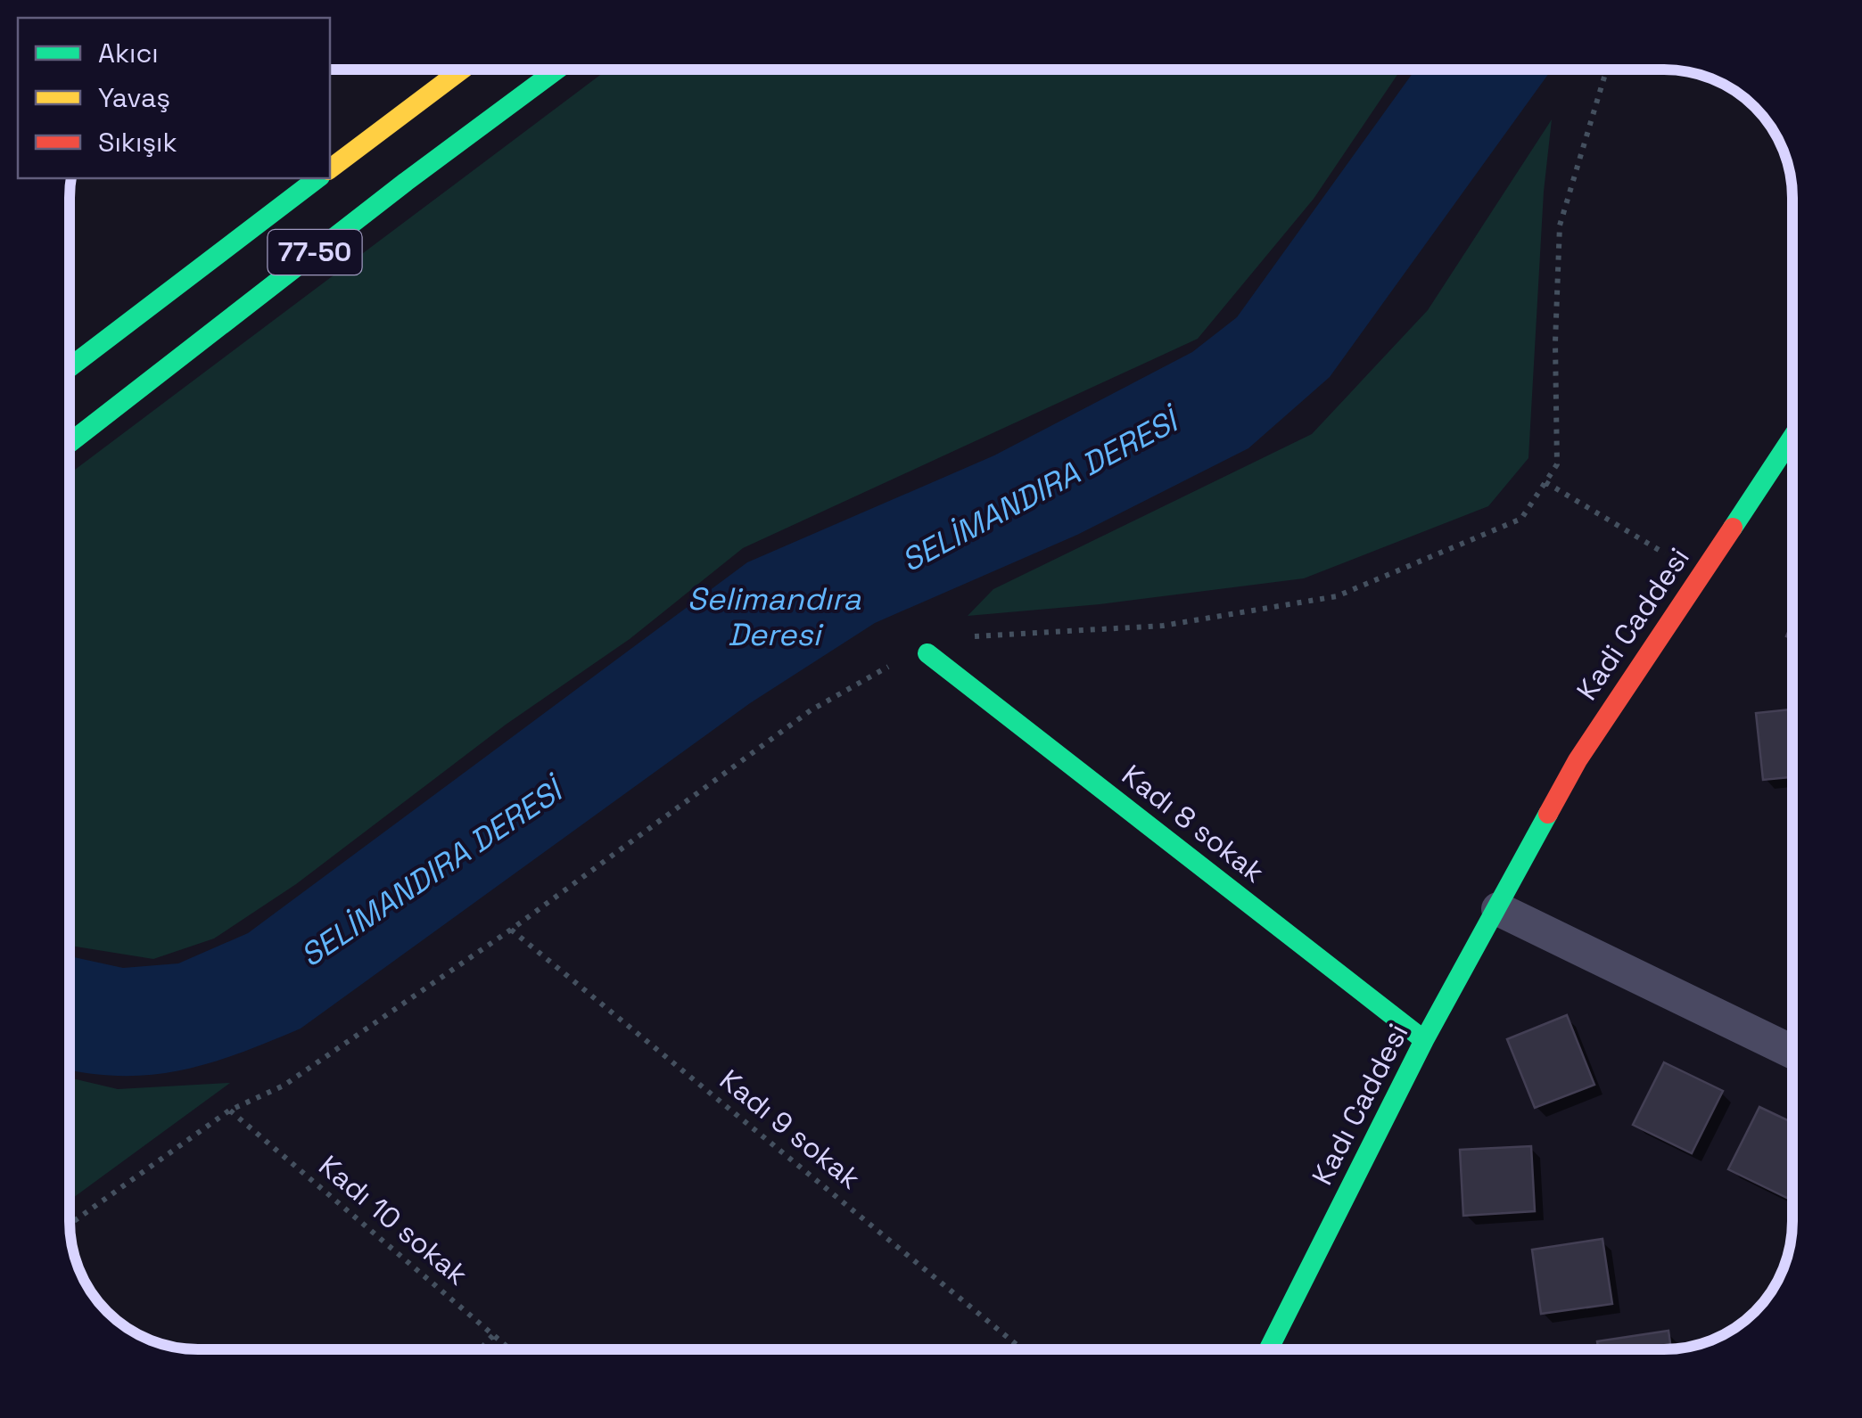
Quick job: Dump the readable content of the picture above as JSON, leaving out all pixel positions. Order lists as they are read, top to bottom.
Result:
{
  "streets": {
    "street": [
      "77-50",
      "Kadi Caddesi",
      "Kadı 8 sokak",
      "Kadı Caddesi"
    ],
    "path": ["Kadı 9 sokak", "Kadı 10 sokak"]
  },
  "crossings": [
    ["Kadi Caddesi", "Kadı Caddesi"],
    ["Kadı 8 sokak", "Kadı Caddesi"]
  ],
  "water": ["SELİMANDIRA DERESİ", "Selimandıra Deresi"],
  "legend": ["Akıcı", "Yavaş", "Sıkışık"]
}
